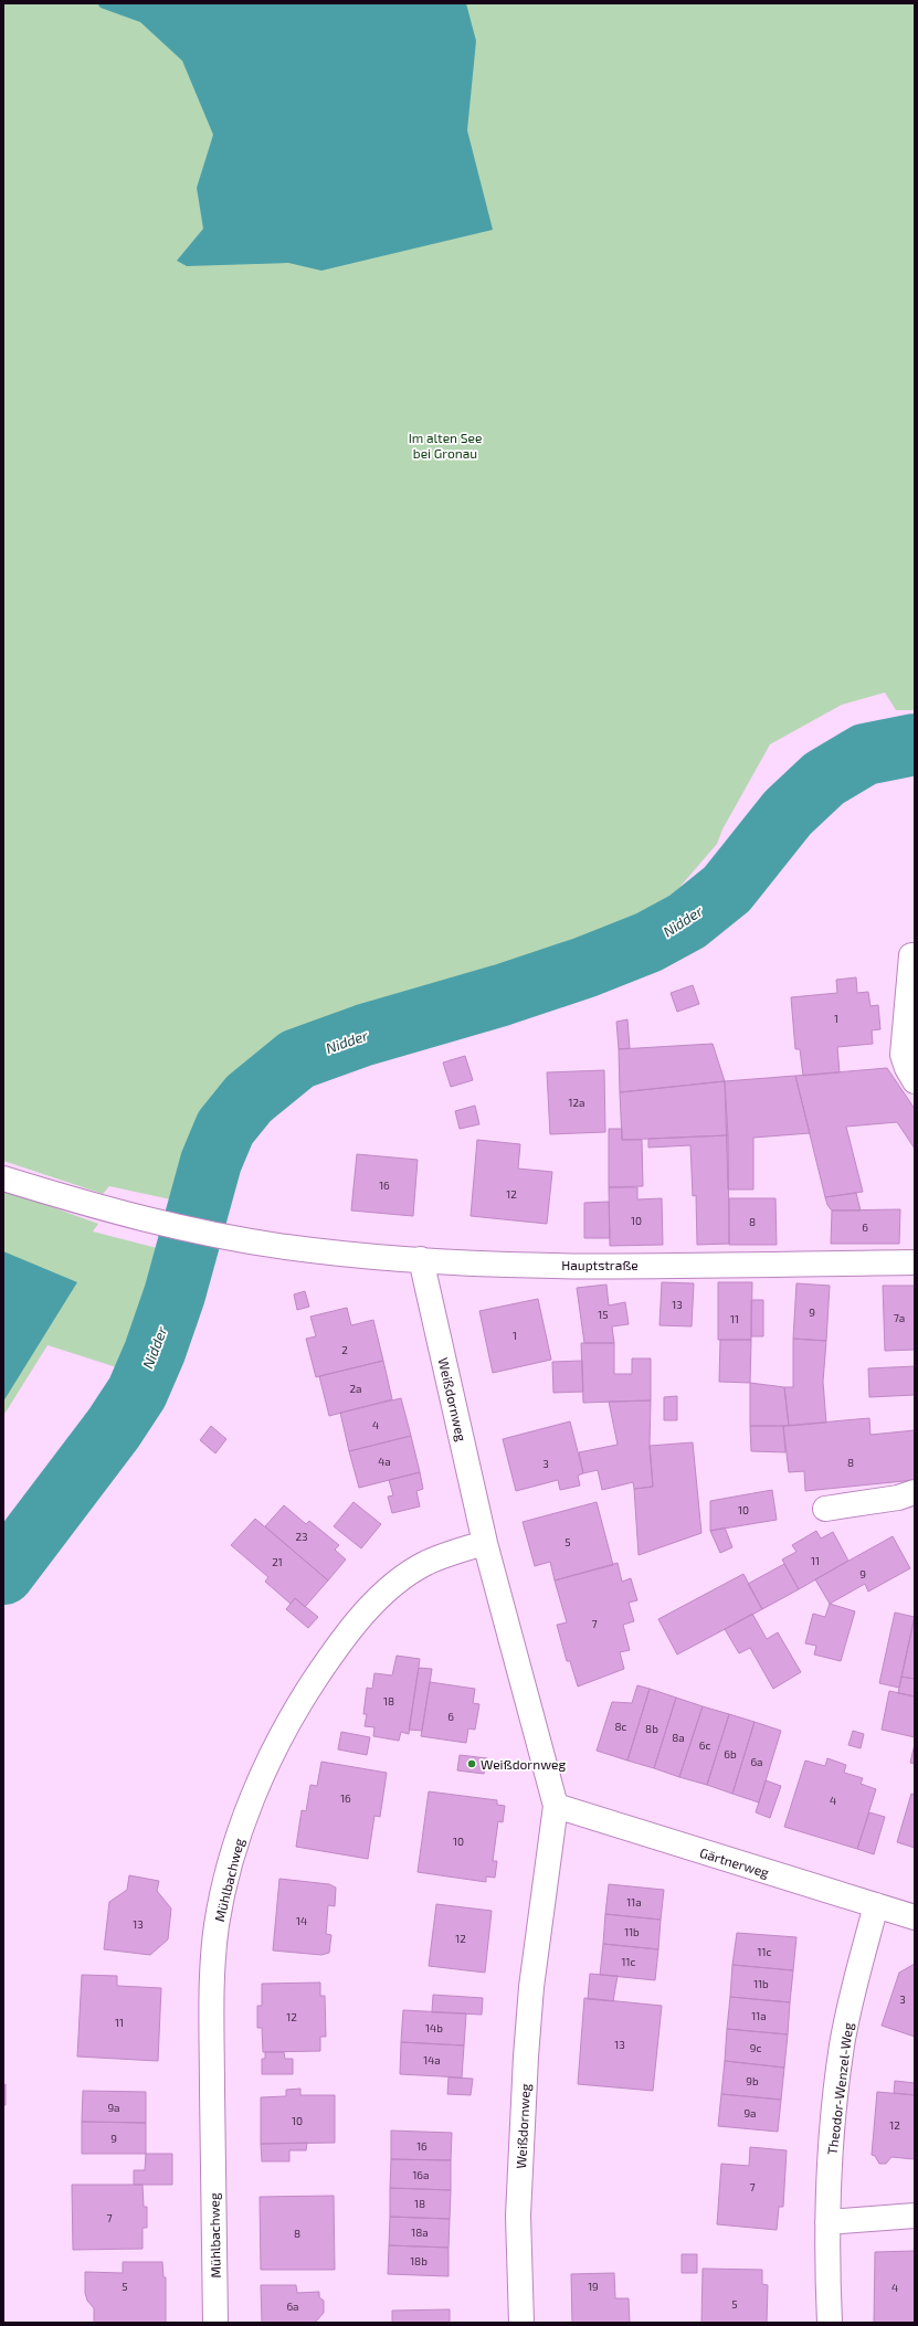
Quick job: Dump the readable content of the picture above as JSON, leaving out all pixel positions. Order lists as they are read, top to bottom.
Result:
{
  "streets": {
    "street": [
      "Hauptstraße",
      "Weißdornweg",
      "Gärtnerweg",
      "Mühlbachweg",
      "Theodor-Wenzel-Weg"
    ]
  },
  "crossings": [
    ["Hauptstraße", "Weißdornweg"],
    ["Weißdornweg", "Gärtnerweg"],
    ["Weißdornweg", "Mühlbachweg"],
    ["Gärtnerweg", "Theodor-Wenzel-Weg"]
  ],
  "water": ["Nidder"],
  "parks": ["Im alten See bei Gronau"],
  "places": ["Weißdornweg"],
  "house_numbers": [
    "1",
    "12a",
    "16",
    "12",
    "10",
    "8",
    "6",
    "13",
    "9",
    "15",
    "7a",
    "11",
    "1",
    "2",
    "2a",
    "4",
    "4a",
    "8",
    "3",
    "10",
    "23",
    "5",
    "11",
    "21",
    "9",
    "7",
    "18",
    "6",
    "8c",
    "8b",
    "8a",
    "6c",
    "6b",
    "6a",
    "16",
    "4",
    "10",
    "11a",
    "14",
    "13",
    "11b",
    "12",
    "11c",
    "11c",
    "11b",
    "3",
    "11a",
    "12",
    "11",
    "14b",
    "13",
    "9c",
    "14a",
    "9b",
    "9a",
    "9a",
    "10",
    "12",
    "9",
    "16",
    "16a",
    "7",
    "18",
    "7",
    "18a",
    "8",
    "18b",
    "5",
    "19",
    "4",
    "5",
    "6a"
  ]
}
